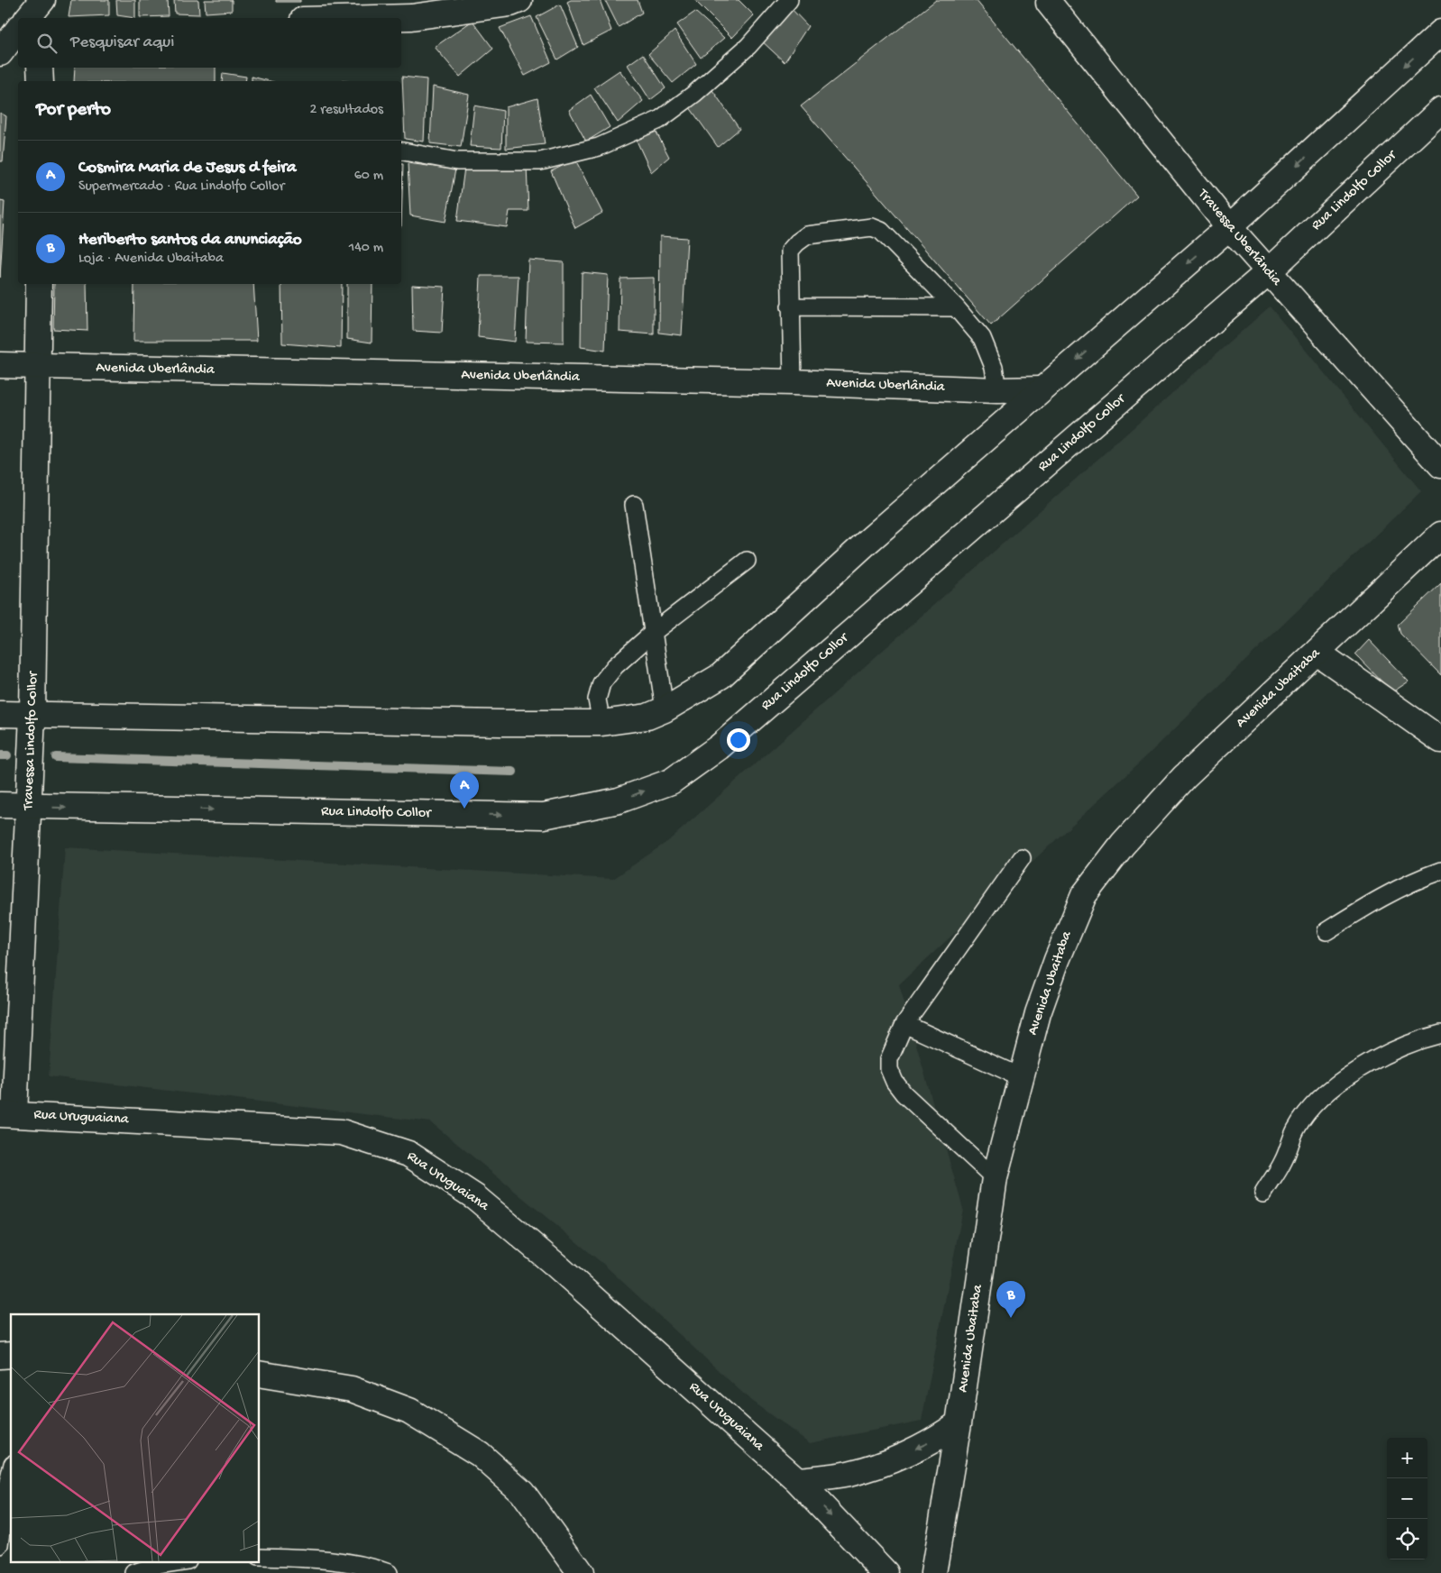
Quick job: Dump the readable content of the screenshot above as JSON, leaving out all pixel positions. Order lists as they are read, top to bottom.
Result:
{
  "streets": {
    "street": [
      "Rua Lindolfo Collor",
      "Travessa Uberlândia",
      "Avenida Uberlândia",
      "Avenida Ubaitaba",
      "Travessa Lindolfo Collor",
      "Rua Uruguaiana"
    ]
  },
  "crossings": [
    ["Rua Lindolfo Collor", "Travessa Uberlândia"],
    ["Rua Lindolfo Collor", "Travessa Lindolfo Collor"],
    ["Avenida Uberlândia", "Travessa Lindolfo Collor"],
    ["Travessa Lindolfo Collor", "Rua Uruguaiana"]
  ],
  "page": {
    "search": "Pesquisar aqui",
    "heading": ["Por perto", "2 resultados"],
    "list": [
      {
        "mark": "A",
        "name": "Cosmira Maria de Jesus d feira",
        "note": "Supermercado · Rua Lindolfo Collor",
        "value": "60 m"
      },
      {
        "mark": "B",
        "name": "Heriberto santos da anunciação",
        "note": "Loja · Avenida Ubaitaba",
        "value": "140 m"
      }
    ],
    "pins": ["A", "B"],
    "map_buttons": ["+", "−"]
  }
}
